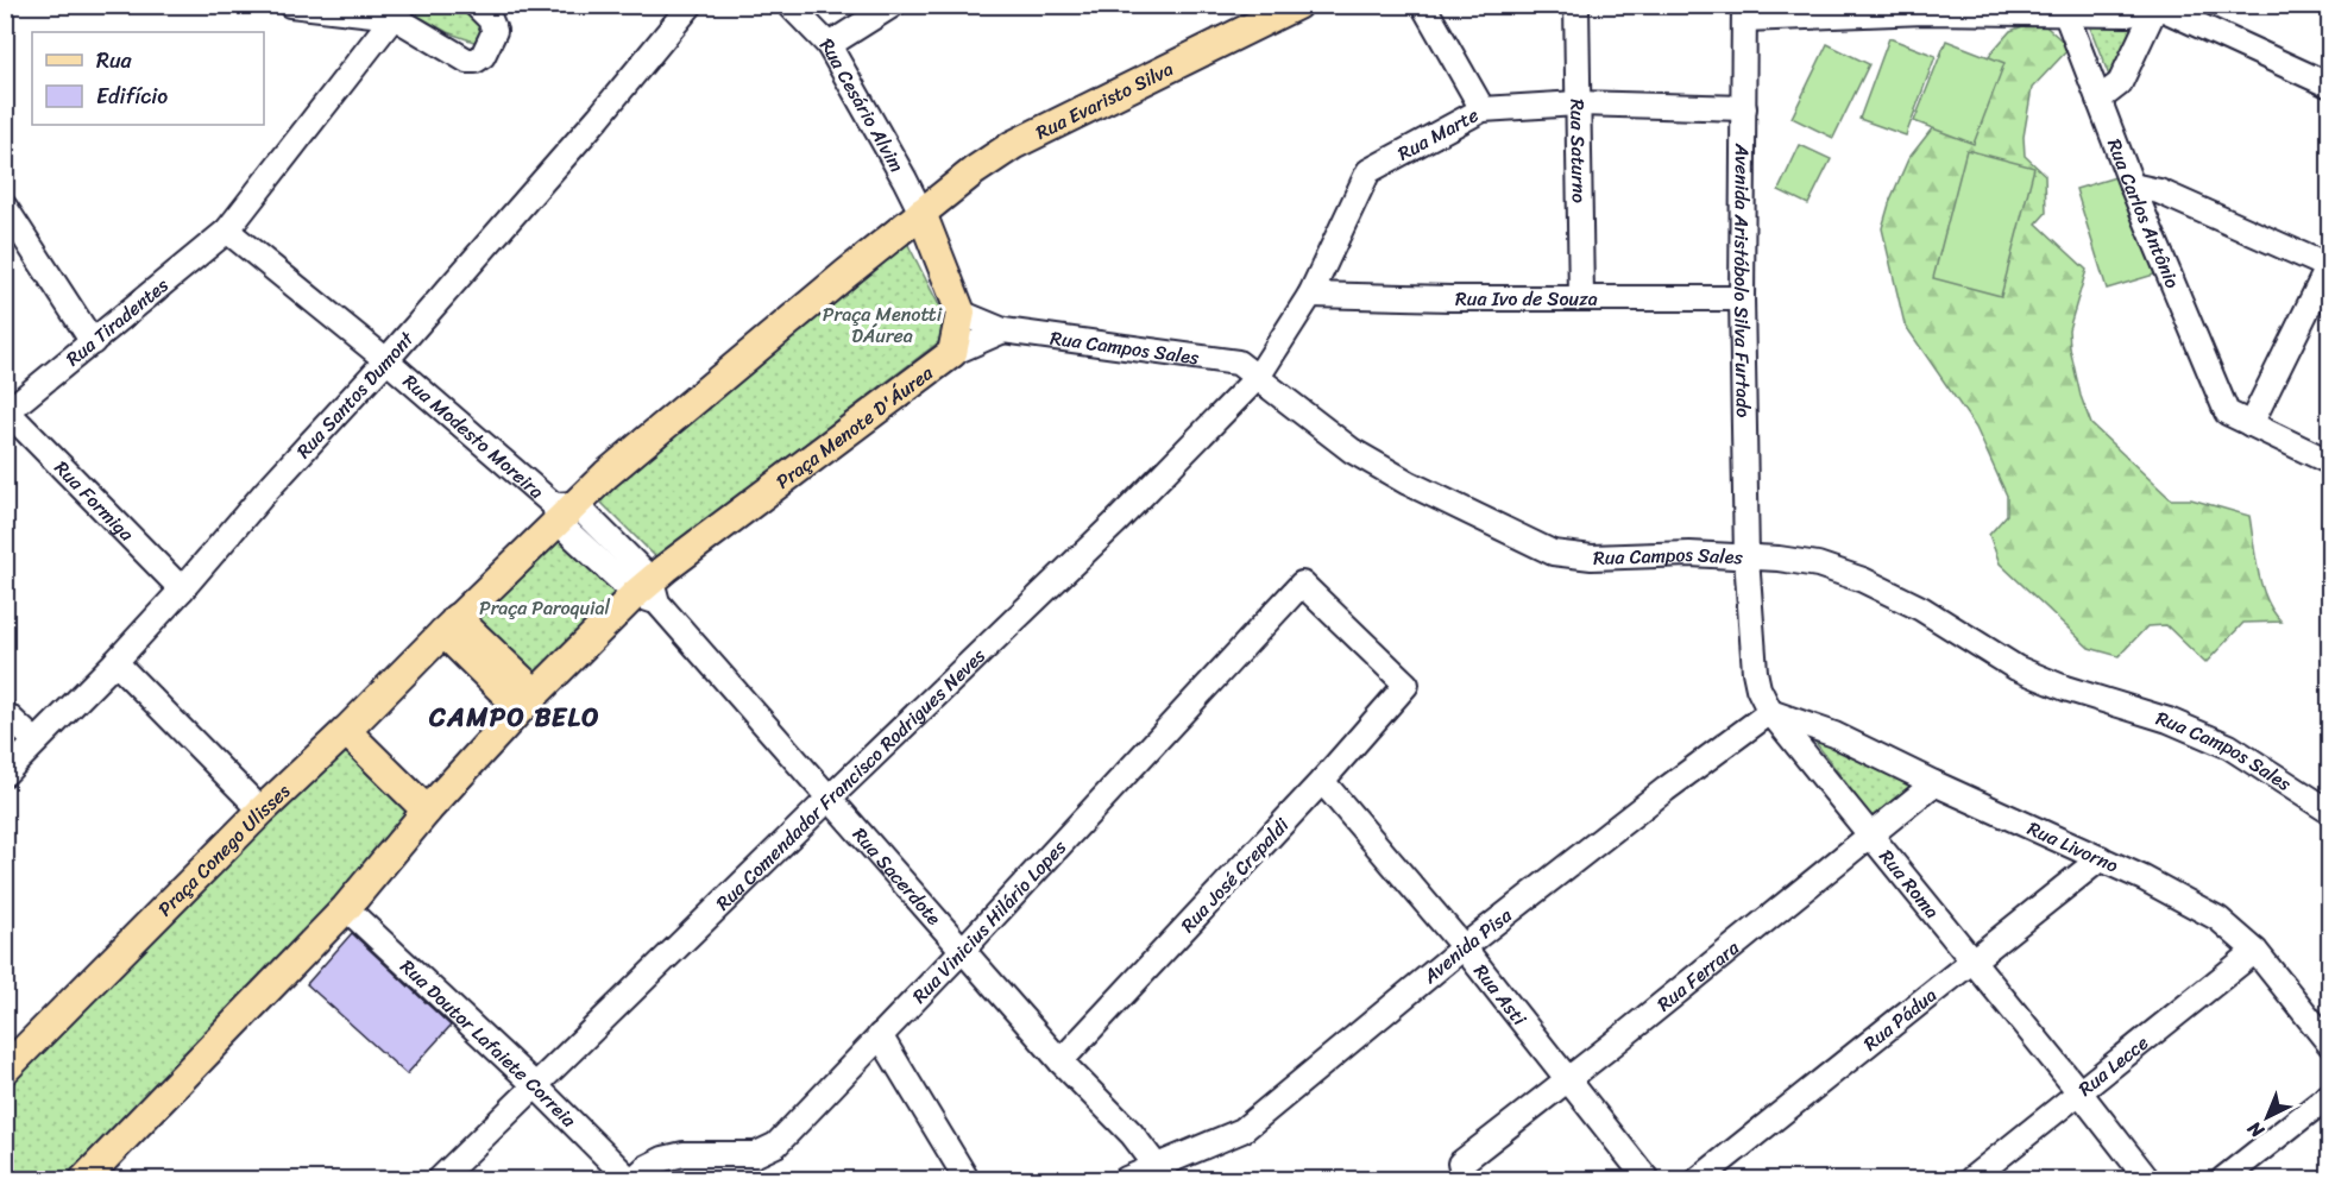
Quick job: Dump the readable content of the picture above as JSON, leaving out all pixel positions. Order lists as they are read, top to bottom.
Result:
{
  "streets": {
    "main road": ["Rua Evaristo Silva", "Praça Menote D'Áurea", "Praça Conego Ulisses"],
    "street": [
      "Rua Cesário Alvim",
      "Rua Marte",
      "Rua Saturno",
      "Rua Carlos Antônio",
      "Avenida Aristóbolo Silva Furtado",
      "Rua Ivo de Souza",
      "Rua Tiradentes",
      "Rua Campos Sales",
      "Rua Santos Dumont",
      "Rua Modesto Moreira",
      "Rua Formiga",
      "Rua Comendador Francisco Rodrigues Neves",
      "Rua Livorno",
      "Rua José Crepaldi",
      "Rua Sacerdote",
      "Rua Roma",
      "Rua Vinicius Hilário Lopes",
      "Avenida Pisa",
      "Rua Ferrara",
      "Rua Asti",
      "Rua Pádua",
      "Rua Doutor Lafaiete Correia",
      "Rua Lecce"
    ]
  },
  "crossings": [
    ["Rua Evaristo Silva", "Rua Cesário Alvim"],
    ["Rua Marte", "Rua Saturno"],
    ["Rua Marte", "Avenida Aristóbolo Silva Furtado"],
    ["Rua Marte", "Rua Ivo de Souza"],
    ["Rua Marte", "Rua Campos Sales"],
    ["Rua Marte", "Rua Comendador Francisco Rodrigues Neves"],
    ["Rua Saturno", "Rua Ivo de Souza"],
    ["Avenida Aristóbolo Silva Furtado", "Rua Ivo de Souza"],
    ["Avenida Aristóbolo Silva Furtado", "Rua Campos Sales"],
    ["Avenida Aristóbolo Silva Furtado", "Rua Roma"],
    ["Rua Tiradentes", "Rua Modesto Moreira"],
    ["Rua Tiradentes", "Rua Formiga"],
    ["Rua Campos Sales", "Praça Menote D'Áurea"],
    ["Rua Campos Sales", "Rua Comendador Francisco Rodrigues Neves"],
    ["Rua Campos Sales", "Rua Roma"],
    ["Rua Santos Dumont", "Rua Modesto Moreira"],
    ["Rua Santos Dumont", "Rua Formiga"],
    ["Praça Menote D'Áurea", "Rua Sacerdote"],
    ["Rua Comendador Francisco Rodrigues Neves", "Rua Sacerdote"],
    ["Rua Comendador Francisco Rodrigues Neves", "Rua Doutor Lafaiete Correia"],
    ["Rua Livorno", "Rua Roma"],
    ["Rua Livorno", "Avenida Pisa"],
    ["Rua Livorno", "Rua Ferrara"],
    ["Rua Livorno", "Rua Pádua"],
    ["Rua Livorno", "Rua Lecce"],
    ["Rua José Crepaldi", "Rua Sacerdote"],
    ["Rua José Crepaldi", "Rua Vinicius Hilário Lopes"],
    ["Rua José Crepaldi", "Rua Asti"],
    ["Rua Sacerdote", "Rua Vinicius Hilário Lopes"],
    ["Rua Sacerdote", "Avenida Pisa"],
    ["Rua Roma", "Avenida Pisa"],
    ["Rua Roma", "Rua Ferrara"],
    ["Rua Roma", "Rua Pádua"],
    ["Rua Roma", "Rua Lecce"],
    ["Rua Vinicius Hilário Lopes", "Rua Doutor Lafaiete Correia"],
    ["Avenida Pisa", "Rua Asti"],
    ["Rua Ferrara", "Rua Asti"]
  ],
  "districts": ["CAMPO BELO"],
  "parks": ["Praça Menotti DÁurea", "Praça Paroquial"],
  "legend": ["Rua", "Edifício"],
  "north": "bottom left"
}
